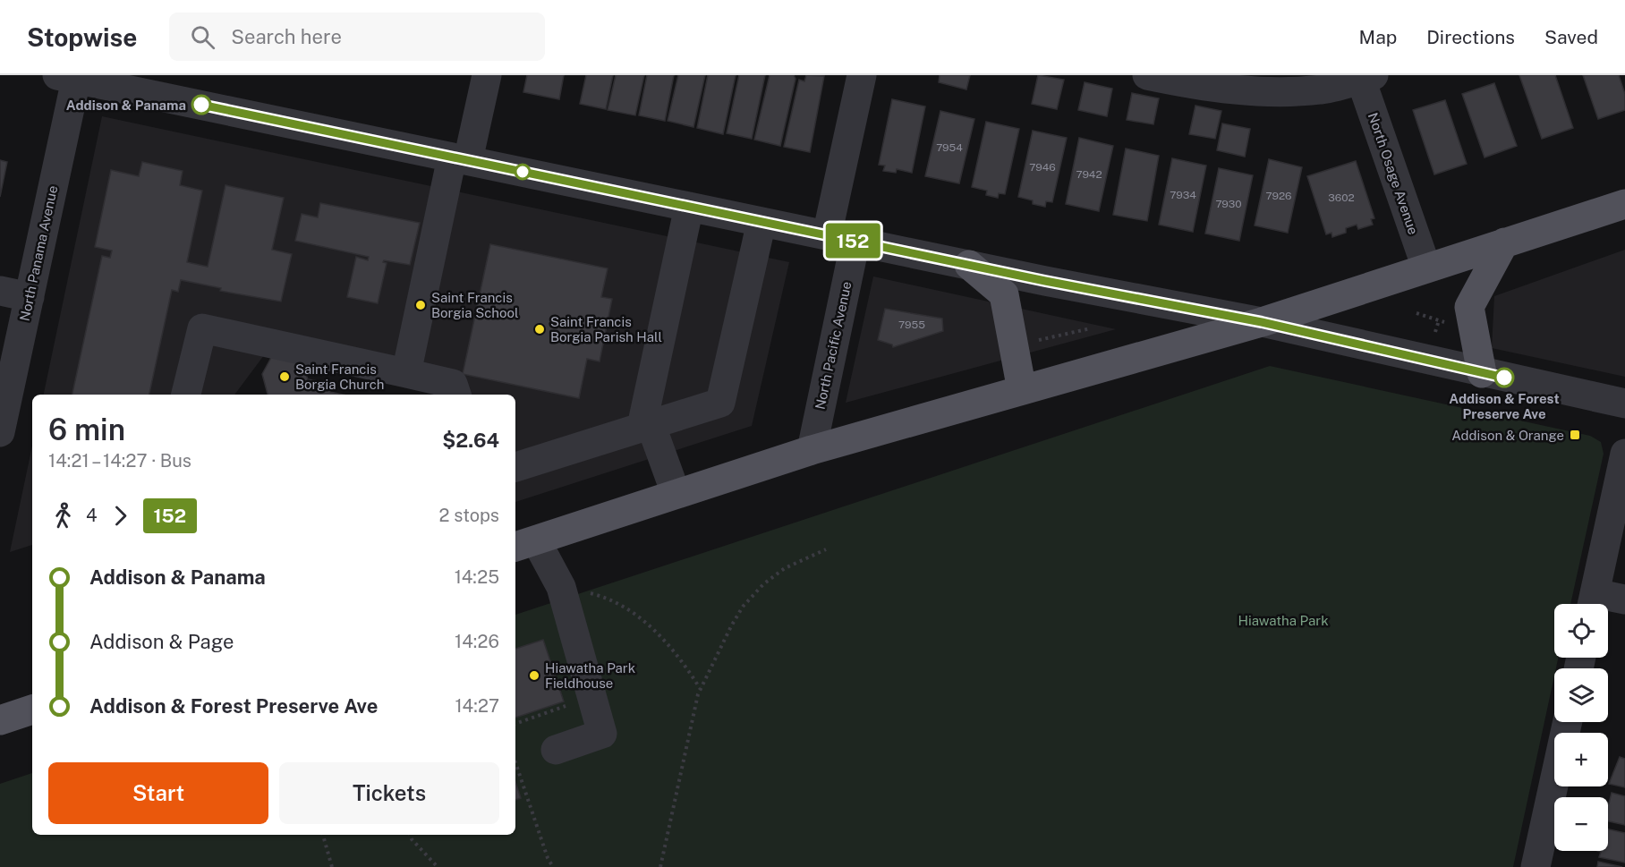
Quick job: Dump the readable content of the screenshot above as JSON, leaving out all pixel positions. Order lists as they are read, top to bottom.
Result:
{
  "streets": {
    "street": ["North Osage Avenue", "North Panama Avenue", "North Pacific Avenue"]
  },
  "parks": ["Hiawatha Park"],
  "places": {
    "other": [
      "Addison & Panama",
      "Saint Francis Borgia School",
      "Saint Francis Borgia Parish Hall",
      "Saint Francis Borgia Church",
      "Addison & Forest Preserve Ave",
      "Hiawatha Park Fieldhouse"
    ],
    "transit": ["Addison & Orange"]
  },
  "lines": ["bus line 152"],
  "house_numbers": [
    "7954",
    "7946",
    "7942",
    "7934",
    "7926",
    "3602",
    "7930",
    "7955"
  ],
  "page": {
    "header": "Stopwise",
    "search": "Search here",
    "nav": ["Map", "Directions", "Saved"],
    "on_map": "152",
    "heading": ["6 min", "14:21 – 14:27 · Bus", "$2.64"],
    "legs": ["4", "152", "2 stops"],
    "list": [
      {
        "name": "Addison & Panama",
        "value": "14:25"
      },
      {
        "name": "Addison & Page",
        "value": "14:26"
      },
      {
        "name": "Addison & Forest Preserve Ave",
        "value": "14:27"
      }
    ],
    "map_buttons": ["+", "−"],
    "buttons": ["Start", "Tickets"]
  }
}
